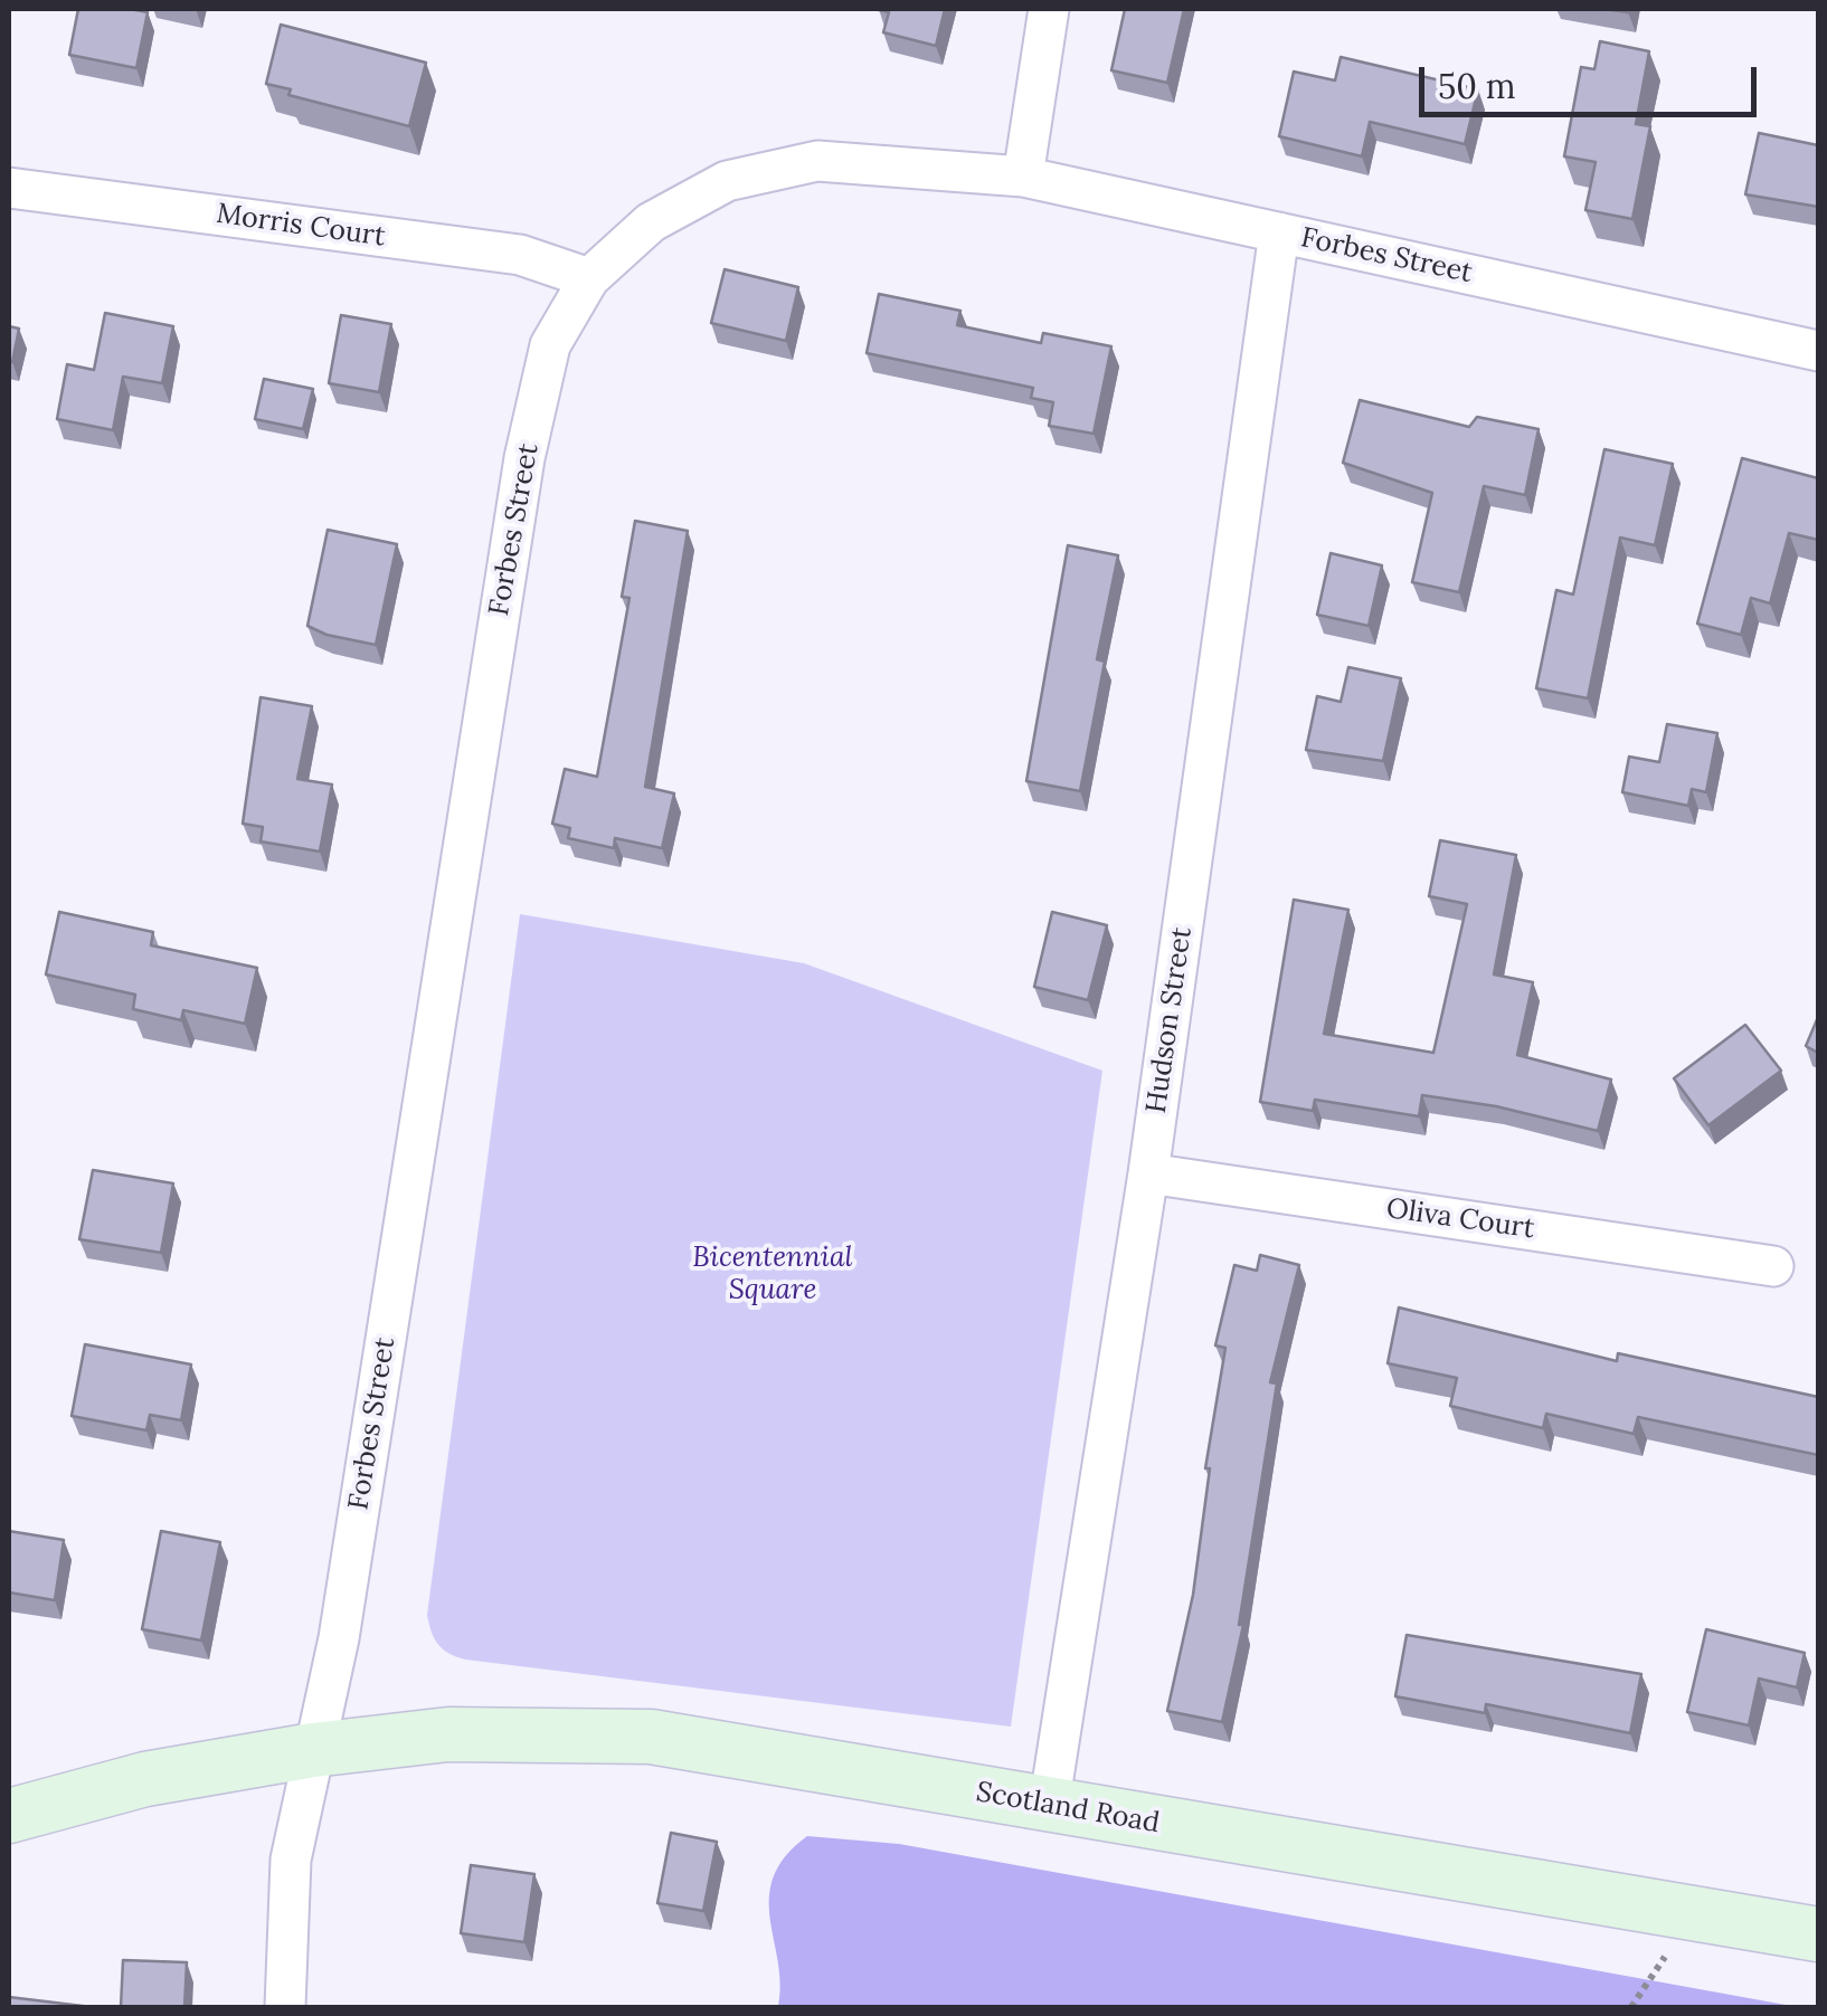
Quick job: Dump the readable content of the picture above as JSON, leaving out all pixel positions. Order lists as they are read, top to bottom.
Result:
{
  "streets": {
    "main road": ["Scotland Road"],
    "street": [
      "Morris Court",
      "Forbes Street",
      "Hudson Street",
      "Oliva Court"
    ]
  },
  "crossings": [
    ["Morris Court", "Forbes Street"],
    ["Forbes Street", "Hudson Street"],
    ["Forbes Street", "Scotland Road"],
    ["Hudson Street", "Oliva Court"],
    ["Hudson Street", "Scotland Road"]
  ],
  "parks": ["Bicentennial Square"],
  "scale_bar": "50 m"
}
